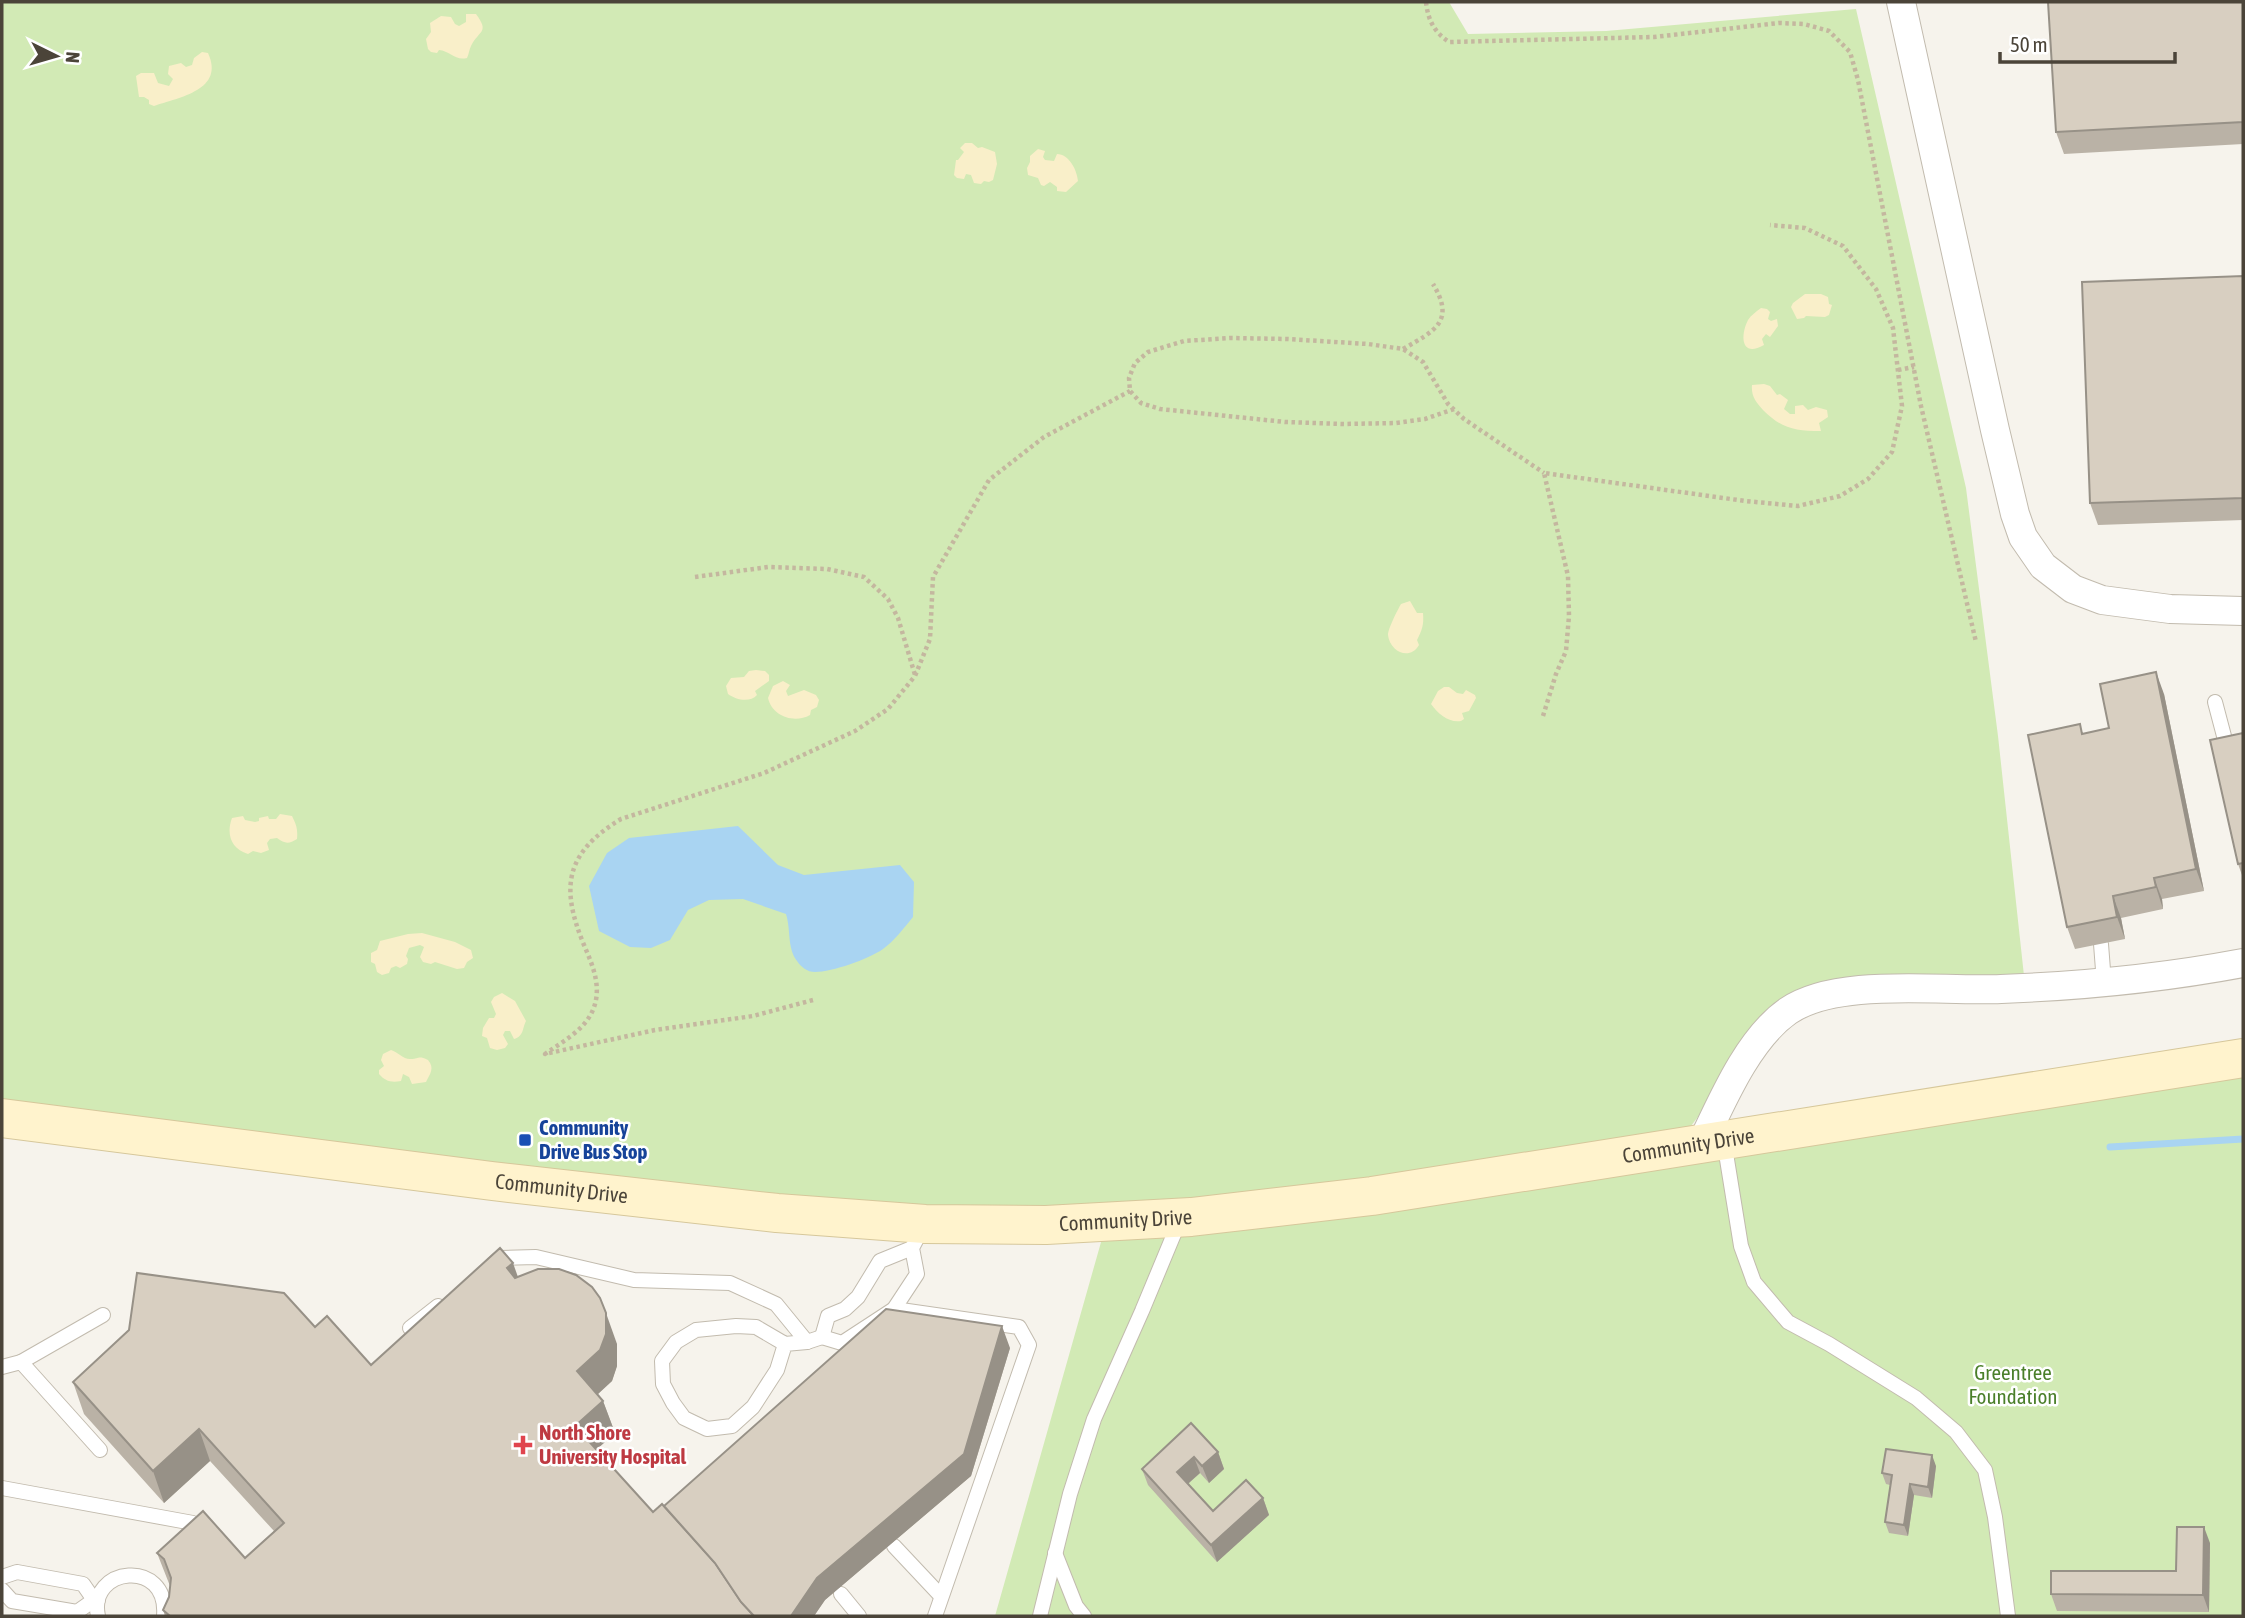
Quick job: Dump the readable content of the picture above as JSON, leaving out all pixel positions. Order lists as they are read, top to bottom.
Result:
{
  "streets": {
    "main road": ["Community Drive"]
  },
  "parks": ["Greentree Foundation"],
  "places": {
    "transit": ["Community Drive Bus Stop"],
    "health": ["North Shore University Hospital"]
  },
  "scale_bar": "50 m",
  "north": "right"
}
